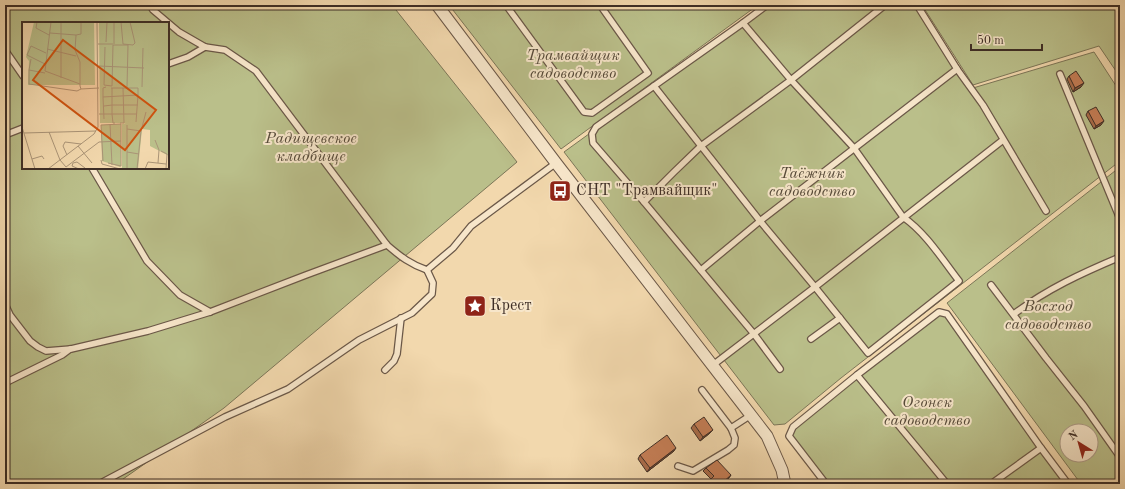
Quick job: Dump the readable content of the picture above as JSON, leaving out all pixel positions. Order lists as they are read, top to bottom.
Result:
{
  "parks": [
    "Трамвайщик садоводство",
    "Радищевское кладбище",
    "Таёжник садоводство",
    "Восход садоводство",
    "Огонек садоводство"
  ],
  "places": {
    "bus stop": ["СНТ \"Трамвайщик\""],
    "place": ["Крест"]
  },
  "scale_bar": "50 m",
  "north": "top left"
}
